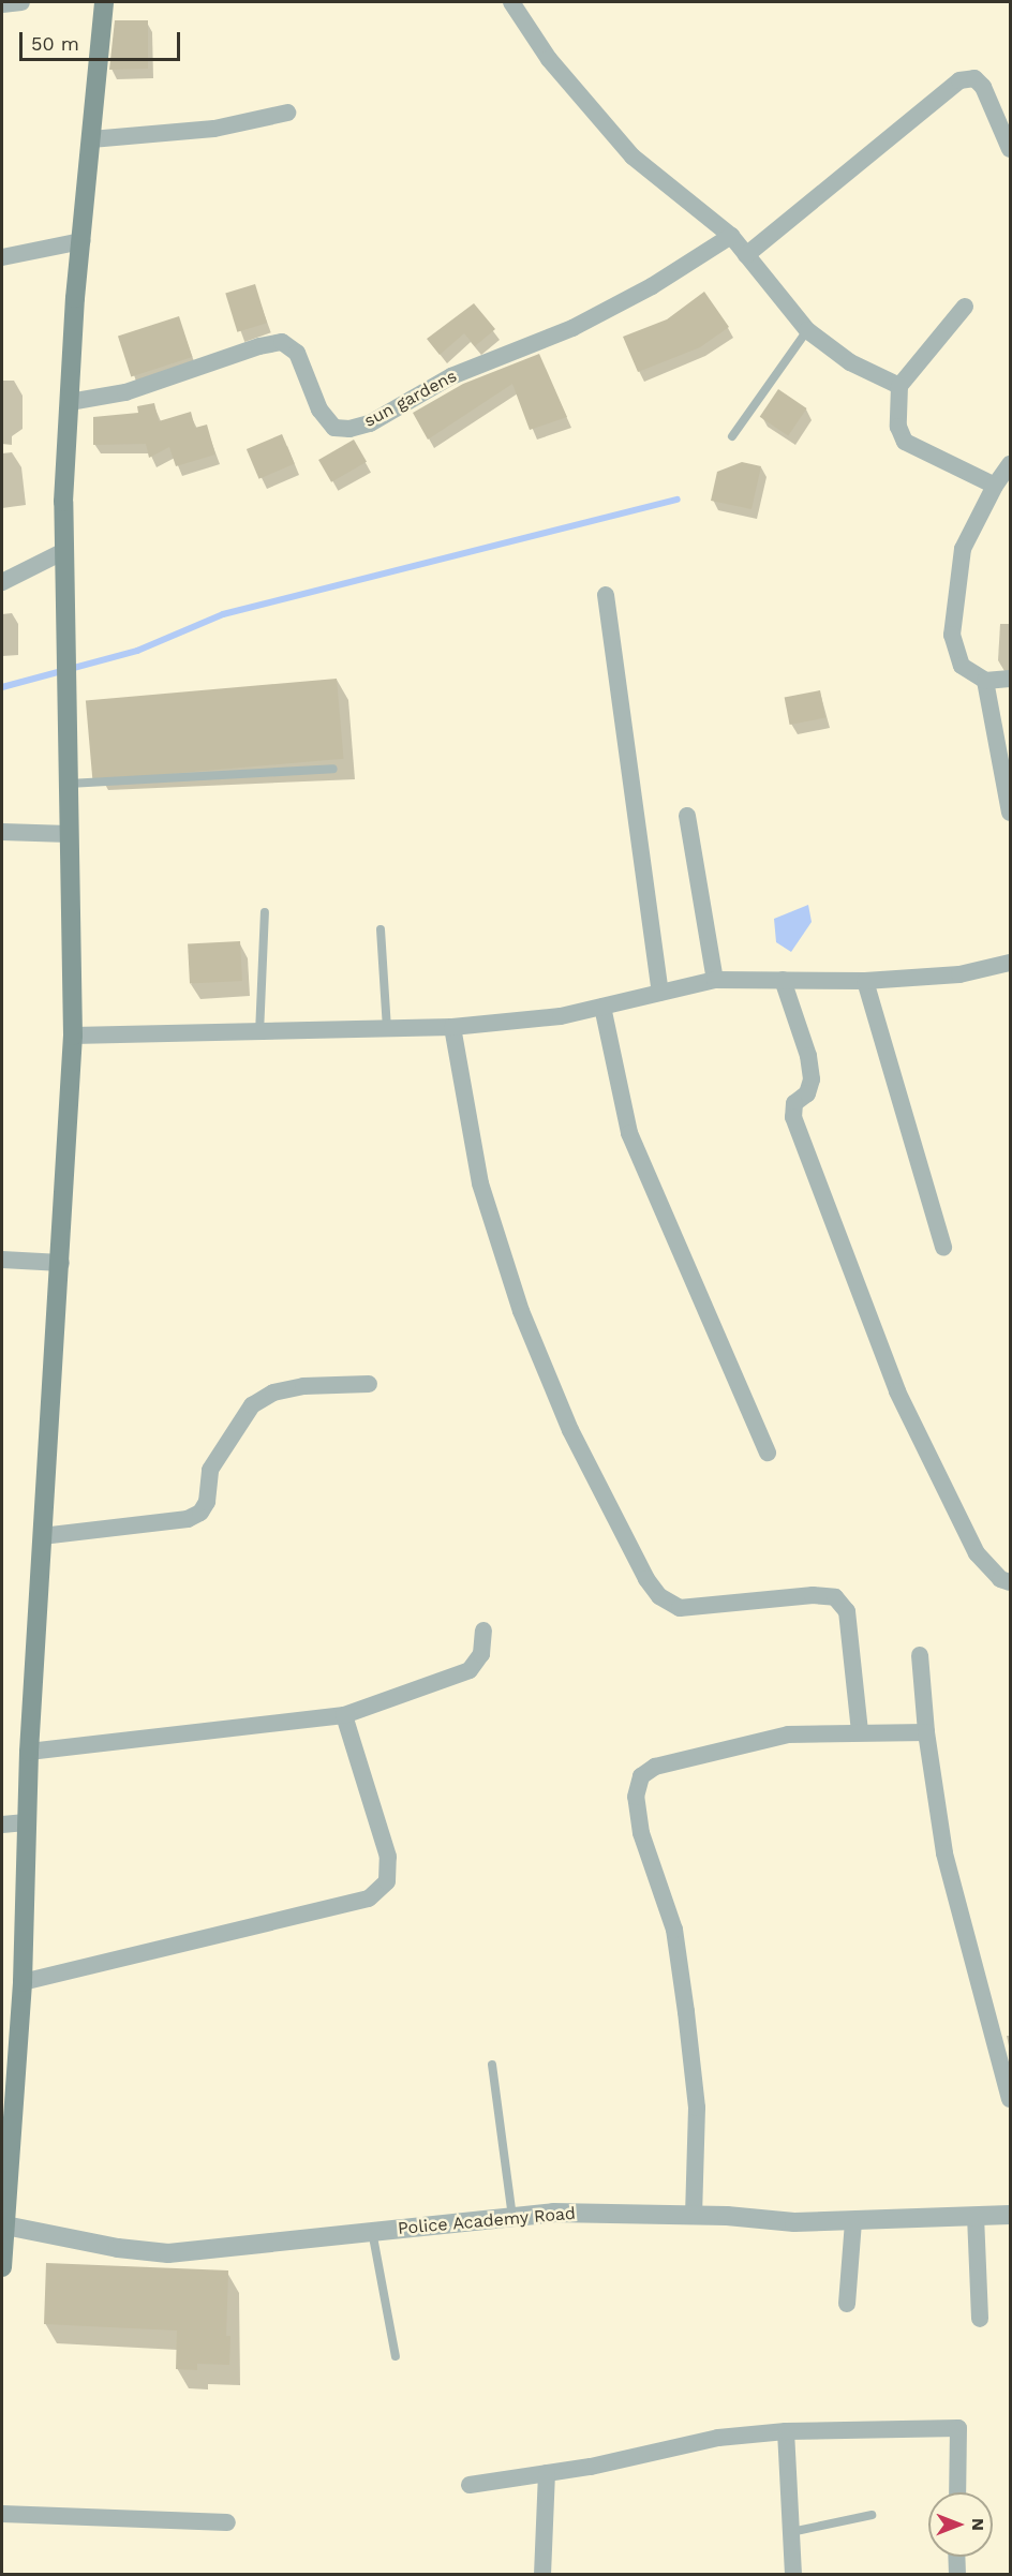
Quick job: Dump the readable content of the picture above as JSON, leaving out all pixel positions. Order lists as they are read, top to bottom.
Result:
{
  "streets": {
    "street": ["sun gardens", "Police Academy Road"]
  },
  "scale_bar": "50 m",
  "north": "right"
}
